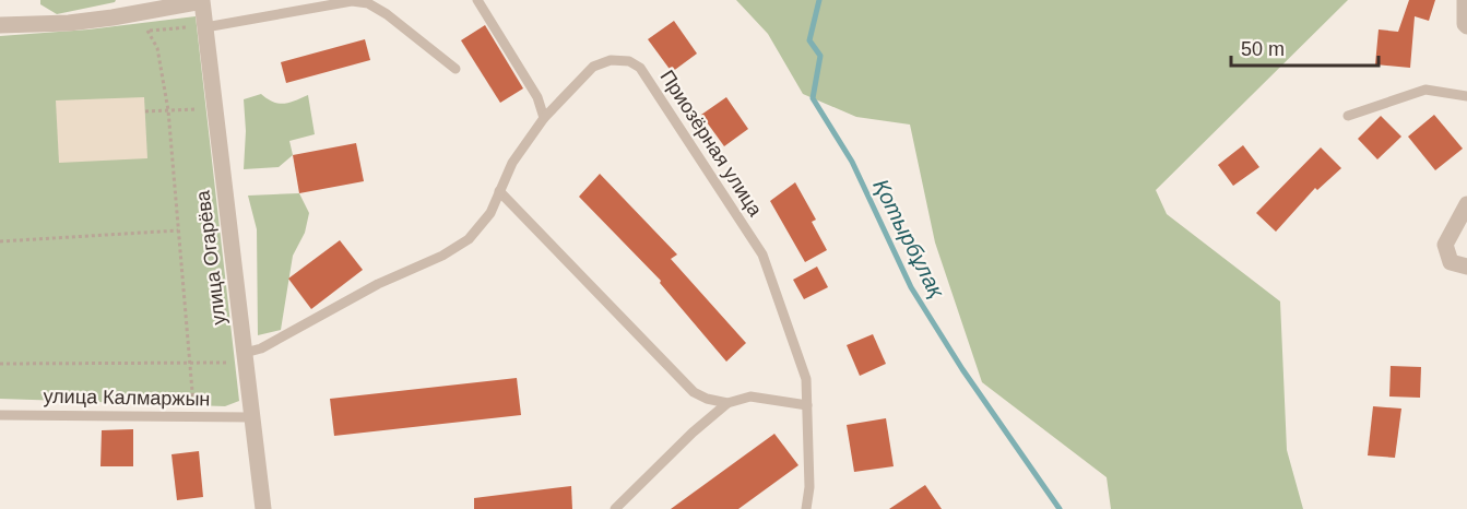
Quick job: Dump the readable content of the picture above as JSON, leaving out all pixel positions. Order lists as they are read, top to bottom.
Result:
{
  "streets": {
    "street": ["улица Огарёва"],
    "lane": ["Приозёрная улица", "улица Калмаржын"]
  },
  "crossings": [
    ["Приозёрная улица", "улица Огарёва"],
    ["улица Огарёва", "улица Калмаржын"]
  ],
  "water": ["Қотырбұлақ"],
  "scale_bar": "50 m"
}
